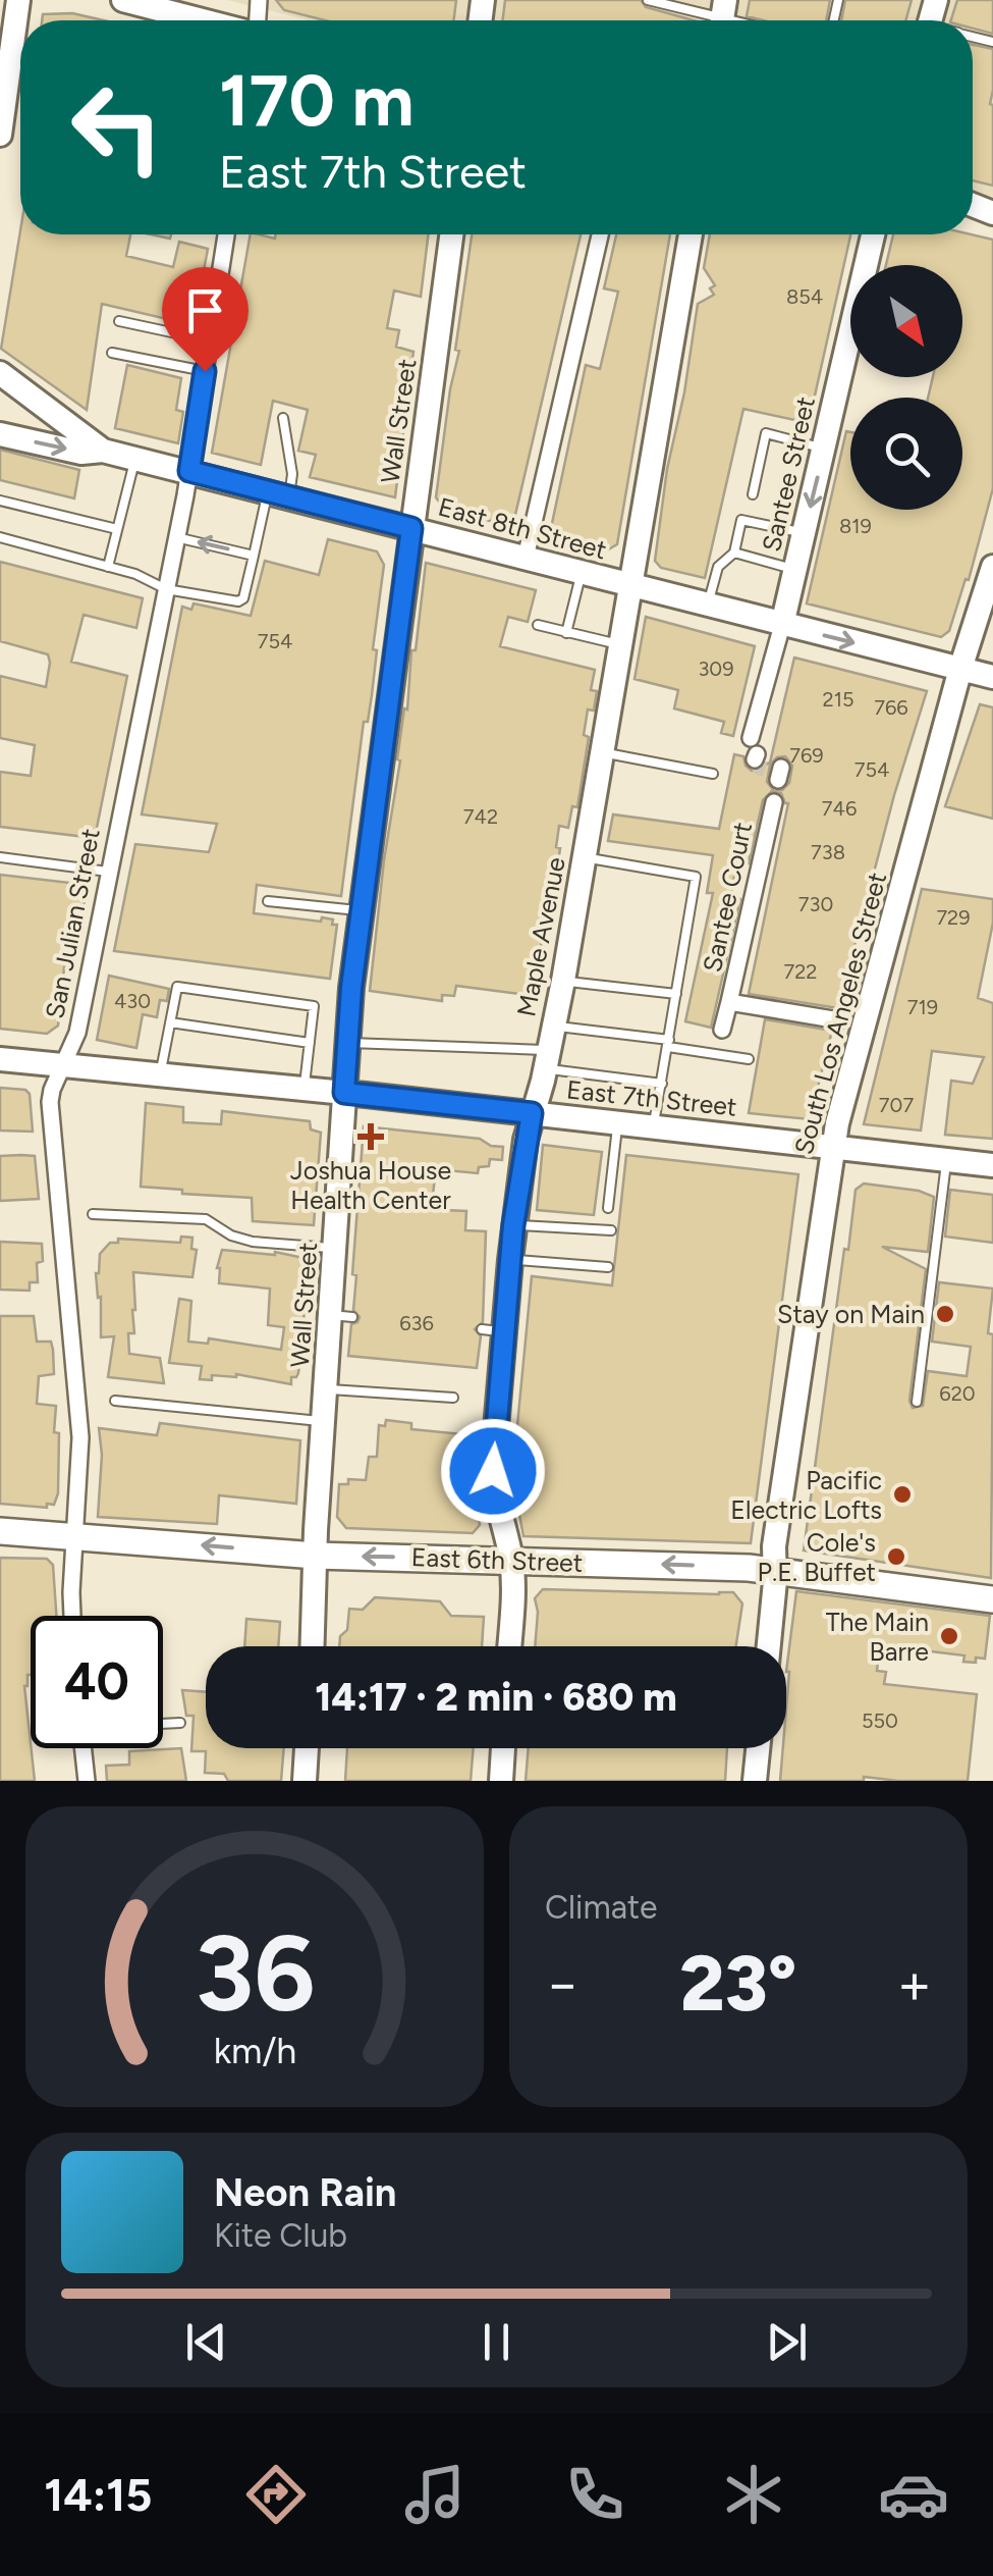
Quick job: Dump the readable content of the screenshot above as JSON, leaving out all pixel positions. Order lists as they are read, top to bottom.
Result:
{
  "streets": {
    "main road": [
      "Wall Street",
      "Santee Street",
      "East 8th Street",
      "Maple Avenue",
      "South Los Angeles Street",
      "East 7th Street",
      "East 6th Street"
    ],
    "street": ["Santee Court", "San Julian Street"]
  },
  "crossings": [
    ["Wall Street", "East 8th Street"],
    ["Wall Street", "East 7th Street"],
    ["Wall Street", "East 6th Street"],
    ["Santee Street", "East 8th Street"],
    ["East 8th Street", "San Julian Street"],
    ["East 8th Street", "Maple Avenue"],
    ["East 8th Street", "South Los Angeles Street"],
    ["San Julian Street", "East 7th Street"],
    ["San Julian Street", "East 6th Street"],
    ["Maple Avenue", "East 7th Street"],
    ["Maple Avenue", "East 6th Street"],
    ["South Los Angeles Street", "East 7th Street"],
    ["South Los Angeles Street", "East 6th Street"]
  ],
  "one_way": ["East 6th Street"],
  "places": {
    "health": ["Joshua House Health Center"],
    "other": [
      "Stay on Main",
      "Pacific Electric Lofts",
      "Cole's P.E. Buffet",
      "The Main Barre"
    ]
  },
  "house_numbers": [
    "854",
    "819",
    "754",
    "309",
    "215",
    "766",
    "769",
    "754",
    "746",
    "742",
    "738",
    "730",
    "729",
    "722",
    "430",
    "719",
    "707",
    "636",
    "620",
    "550"
  ],
  "north": "bottom right",
  "page": {
    "turn": ["170 m", "East 7th Street"],
    "limit": "40",
    "trip": "14:17 · 2 min · 680 m",
    "tile": "Climate",
    "heat": ["−", "23°", "+"],
    "song": ["Neon Rain", "Kite Club"],
    "tabs": "14:15",
    "gauge": ["36", "km/h"]
  }
}
